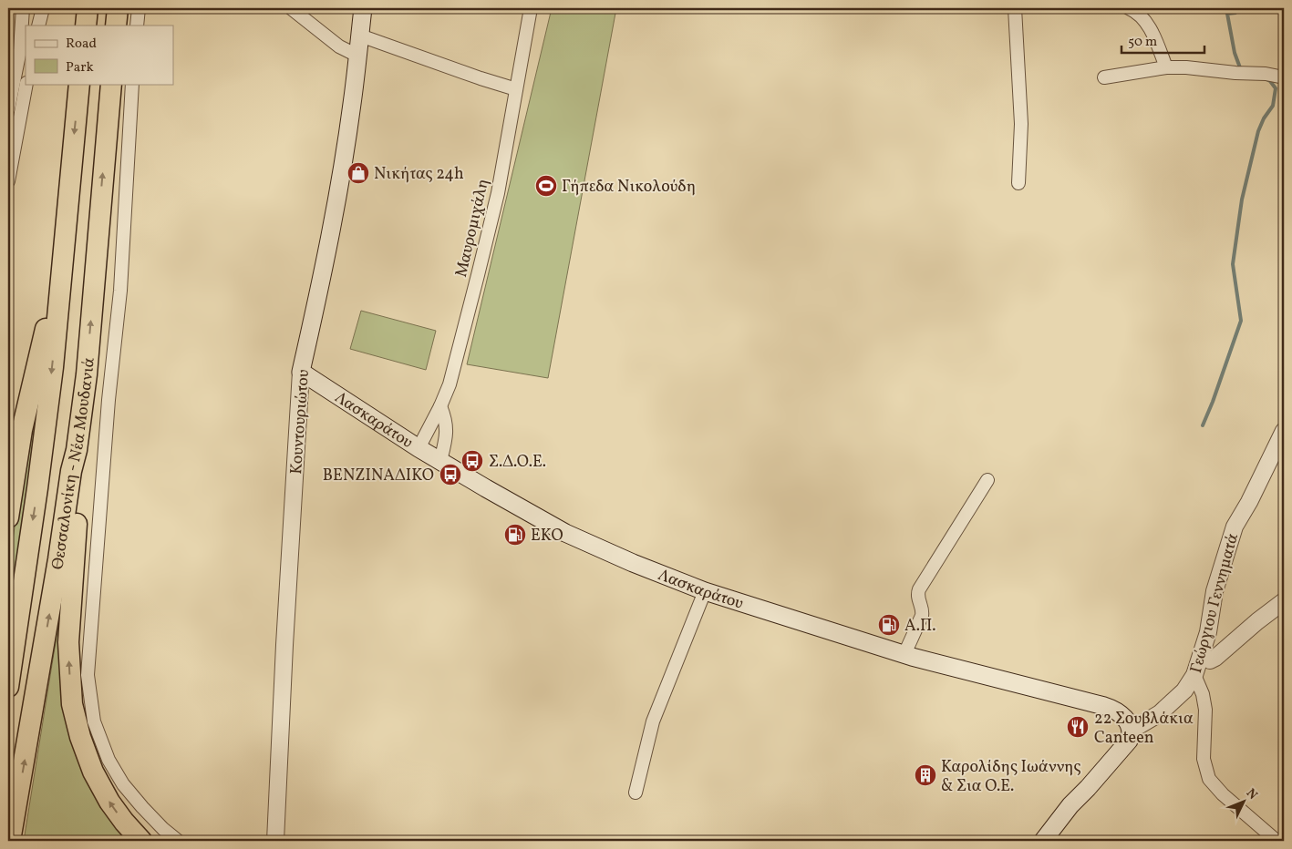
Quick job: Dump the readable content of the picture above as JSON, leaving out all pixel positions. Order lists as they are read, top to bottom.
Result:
{
  "streets": {
    "highway": ["Θεσσαλονίκη - Νέα Μουδανιά"],
    "main road": ["Λασκαράτου", "Κουντουριώτου"],
    "street": ["Μαυρομιχάλη", "Γεώργιου Γεννηματά"]
  },
  "crossings": [
    ["Μαυρομιχάλη", "Λασκαράτου"],
    ["Λασκαράτου", "Κουντουριώτου"],
    ["Λασκαράτου", "Γεώργιου Γεννηματά"]
  ],
  "places": {
    "shop": ["Νικήτας 24h"],
    "sports": ["Γήπεδα Νικολούδη"],
    "bus stop": ["Σ.Δ.Ο.Ε.", "ΒΕΝΖΙΝΑΔΙΚΟ"],
    "fuel station": ["EKO", "Α.Π."],
    "restaurant": ["22 Σουβλάκια Canteen"],
    "building": ["Καρολίδης Ιωάννης & Σια Ο.Ε."]
  },
  "legend": ["Road", "Park"],
  "scale_bar": "50 m",
  "north": "top right"
}
